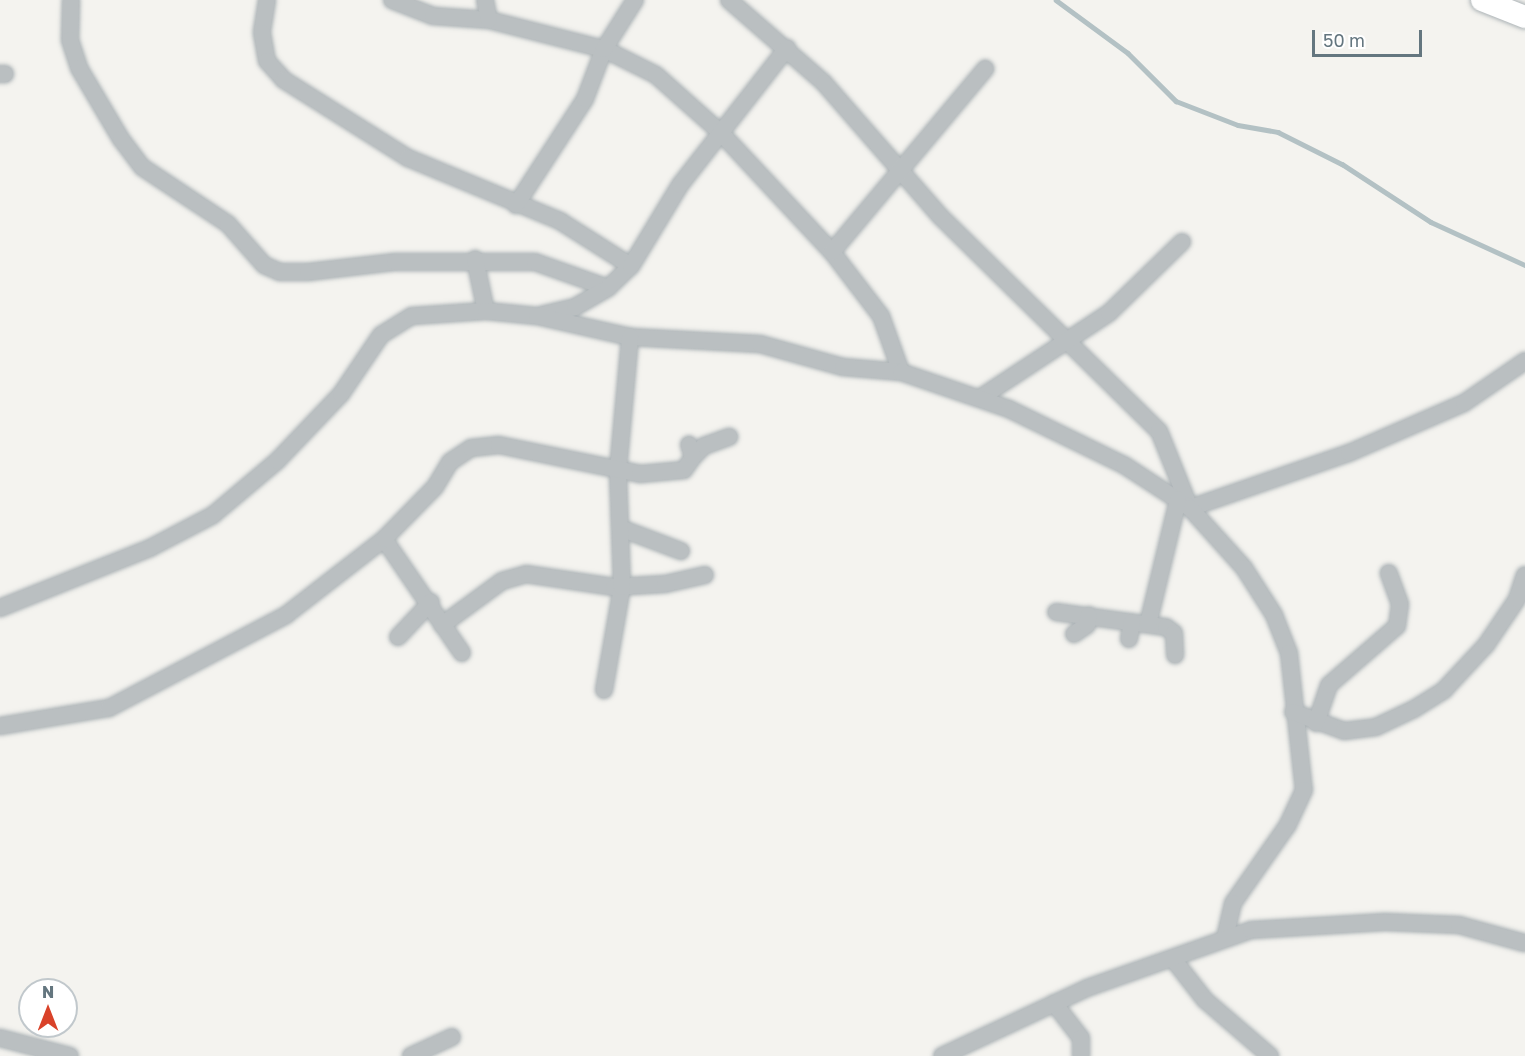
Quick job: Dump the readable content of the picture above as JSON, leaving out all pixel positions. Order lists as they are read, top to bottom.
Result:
{
  "scale_bar": "50 m",
  "north": "top"
}
